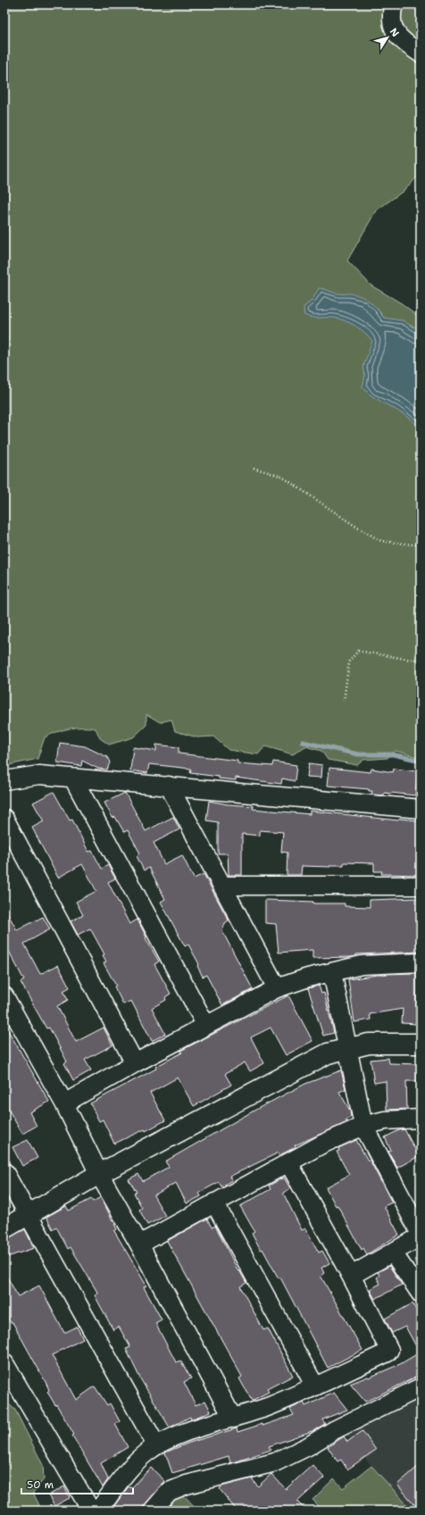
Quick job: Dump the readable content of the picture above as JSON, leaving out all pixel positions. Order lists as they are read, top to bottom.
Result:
{
  "scale_bar": "50 m",
  "north": "top right"
}
